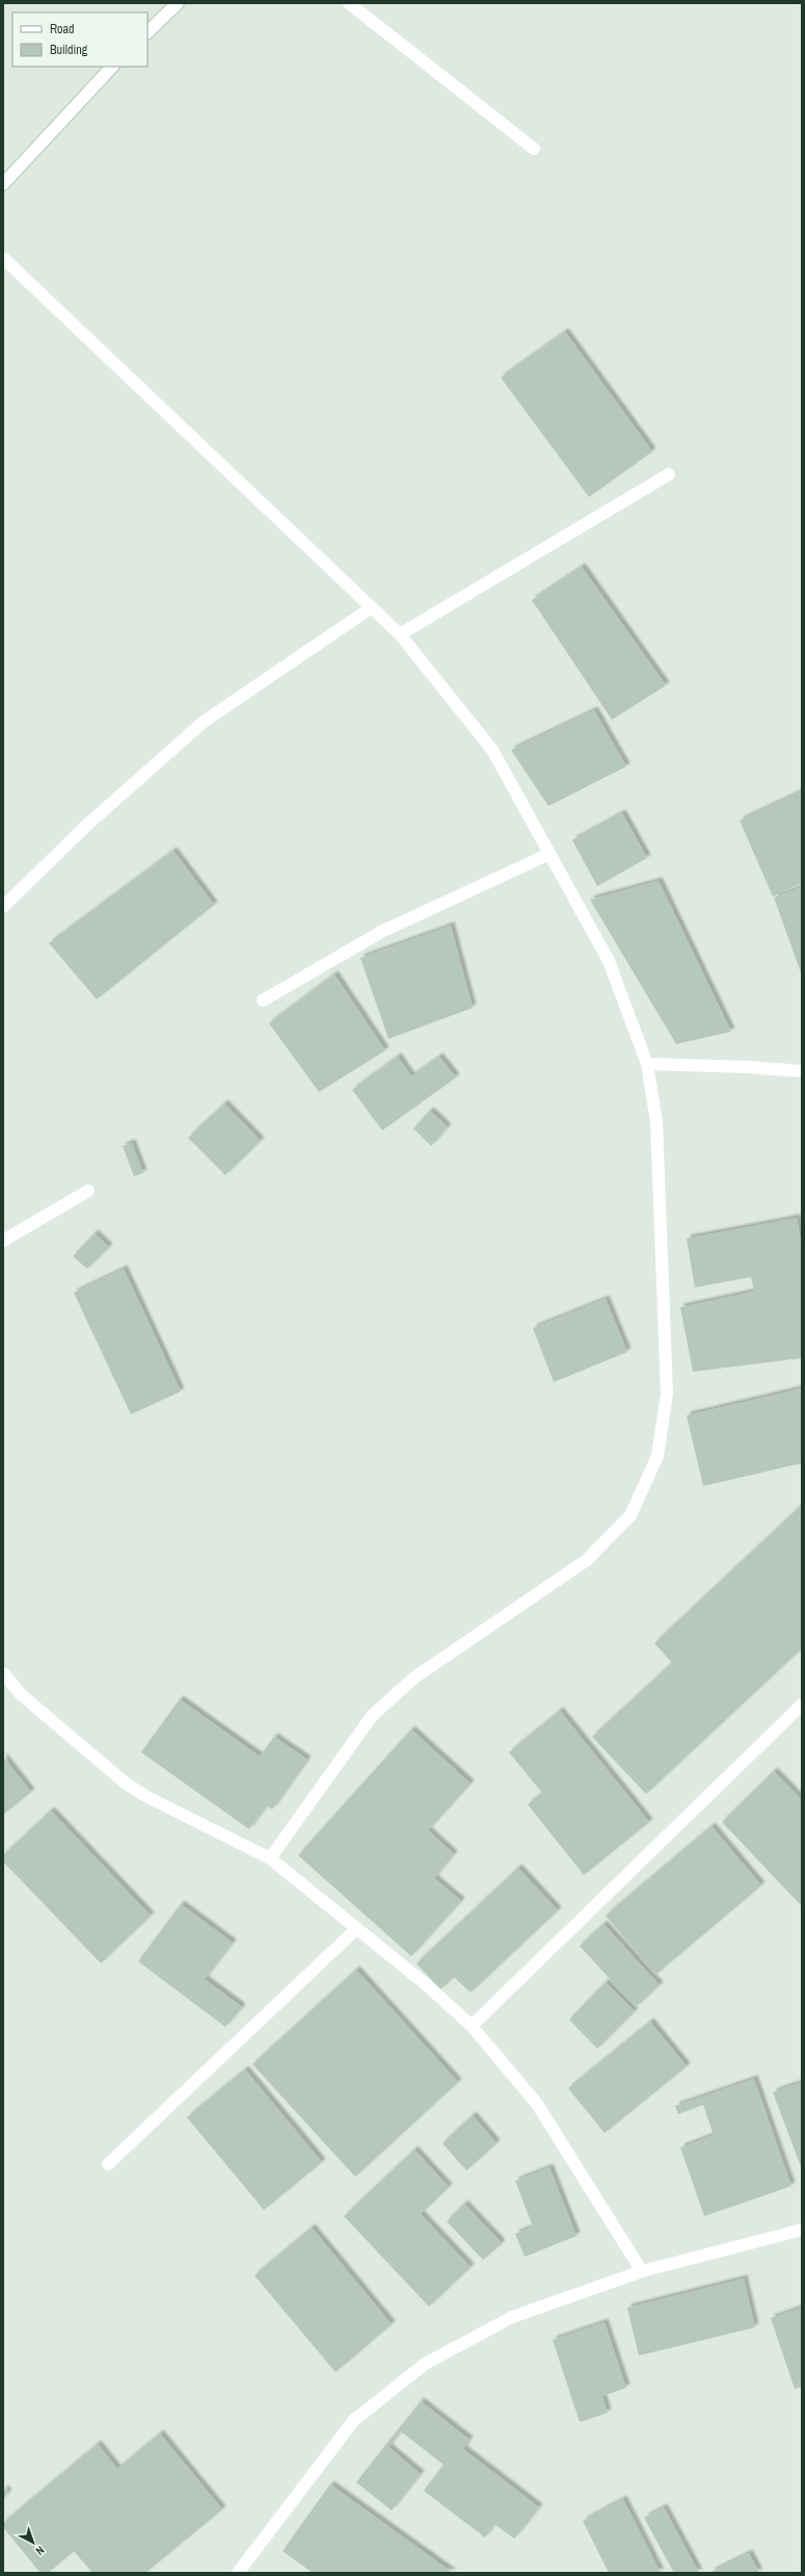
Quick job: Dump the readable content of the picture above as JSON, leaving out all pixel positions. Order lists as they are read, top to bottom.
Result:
{
  "legend": ["Road", "Building"],
  "north": "bottom right"
}
